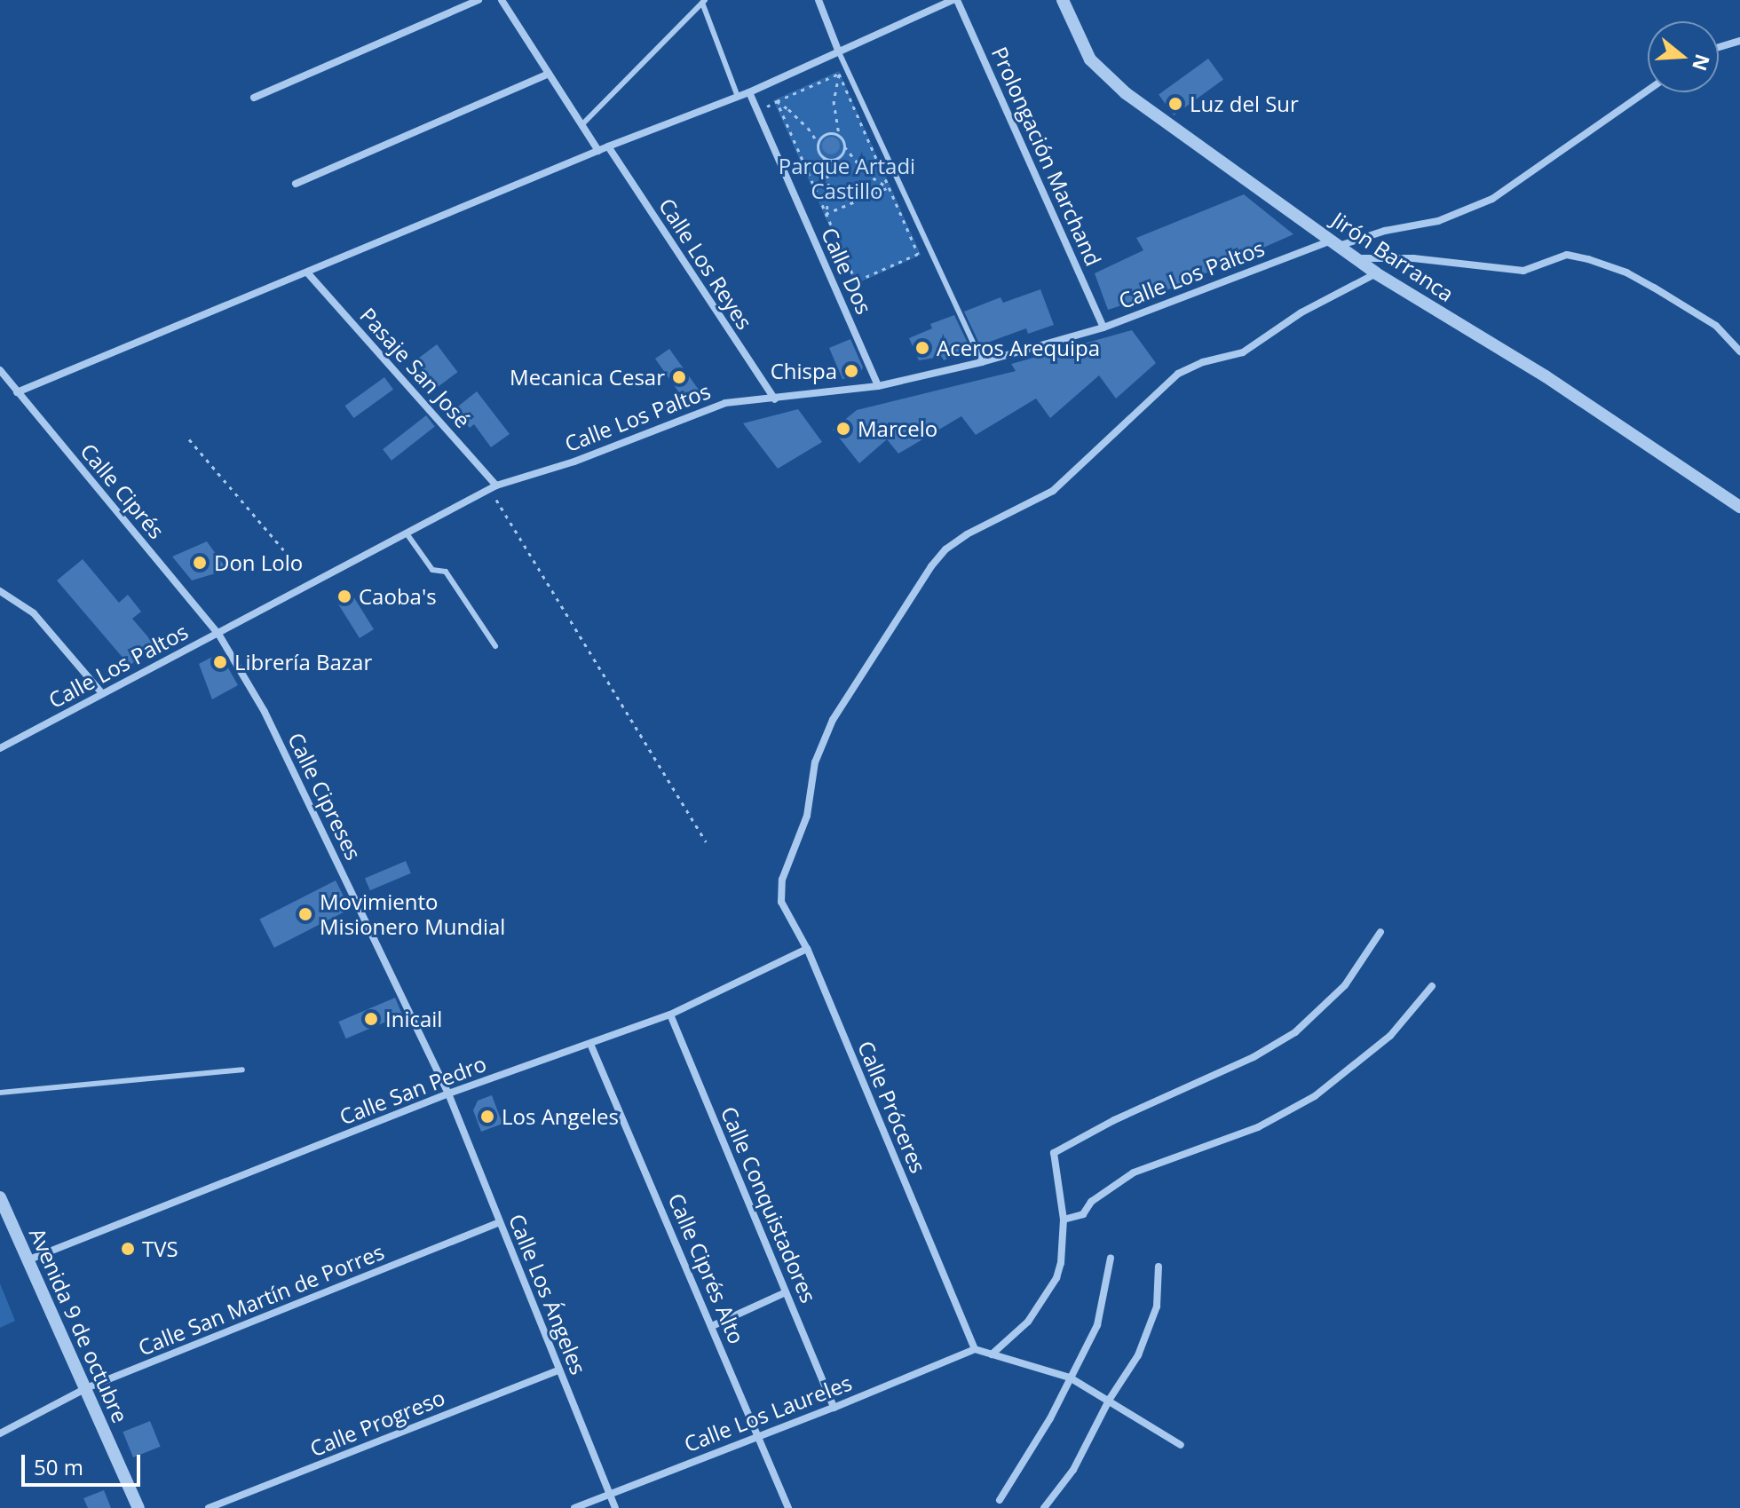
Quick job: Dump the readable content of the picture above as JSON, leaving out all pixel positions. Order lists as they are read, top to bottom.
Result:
{
  "streets": {
    "street": [
      "Prolongación Marchand",
      "Jirón Barranca",
      "Calle Los Reyes",
      "Calle Dos",
      "Calle Los Paltos",
      "Pasaje San José",
      "Calle Ciprés",
      "Calle Cipreses",
      "Calle San Pedro",
      "Calle Próceres",
      "Calle Conquistadores",
      "Calle Ciprés Alto",
      "Calle Los Ángeles",
      "Calle San Martín de Porres",
      "Avenida 9 de octubre",
      "Calle Los Laureles",
      "Calle Progreso"
    ]
  },
  "crossings": [
    ["Prolongación Marchand", "Calle Los Paltos"],
    ["Jirón Barranca", "Calle Los Paltos"],
    ["Jirón Barranca", "Calle Próceres"],
    ["Calle Los Reyes", "Calle Los Paltos"],
    ["Calle Dos", "Calle Los Paltos"],
    ["Calle Los Paltos", "Pasaje San José"],
    ["Calle Los Paltos", "Calle Ciprés"],
    ["Calle Los Paltos", "Calle Cipreses"],
    ["Calle Ciprés", "Calle Cipreses"],
    ["Calle Cipreses", "Calle San Pedro"],
    ["Calle Cipreses", "Calle Los Ángeles"],
    ["Calle San Pedro", "Calle Próceres"],
    ["Calle San Pedro", "Calle Conquistadores"],
    ["Calle San Pedro", "Calle Ciprés Alto"],
    ["Calle San Pedro", "Calle Los Ángeles"],
    ["Calle San Pedro", "Avenida 9 de octubre"],
    ["Calle Próceres", "Calle Los Laureles"],
    ["Calle Conquistadores", "Calle Los Laureles"],
    ["Calle Ciprés Alto", "Calle Los Laureles"],
    ["Calle Los Ángeles", "Calle San Martín de Porres"],
    ["Calle Los Ángeles", "Calle Los Laureles"],
    ["Calle Los Ángeles", "Calle Progreso"],
    ["Calle San Martín de Porres", "Avenida 9 de octubre"]
  ],
  "parks": ["Parque Artadi Castillo"],
  "places": [
    "Luz del Sur",
    "Aceros Arequipa",
    "Chispa",
    "Mecanica Cesar",
    "Marcelo",
    "Don Lolo",
    "Caoba's",
    "Librería Bazar",
    "Movimiento Misionero Mundial",
    "Inicail",
    "Los Angeles",
    "TVS"
  ],
  "scale_bar": "50 m",
  "north": "right"
}
